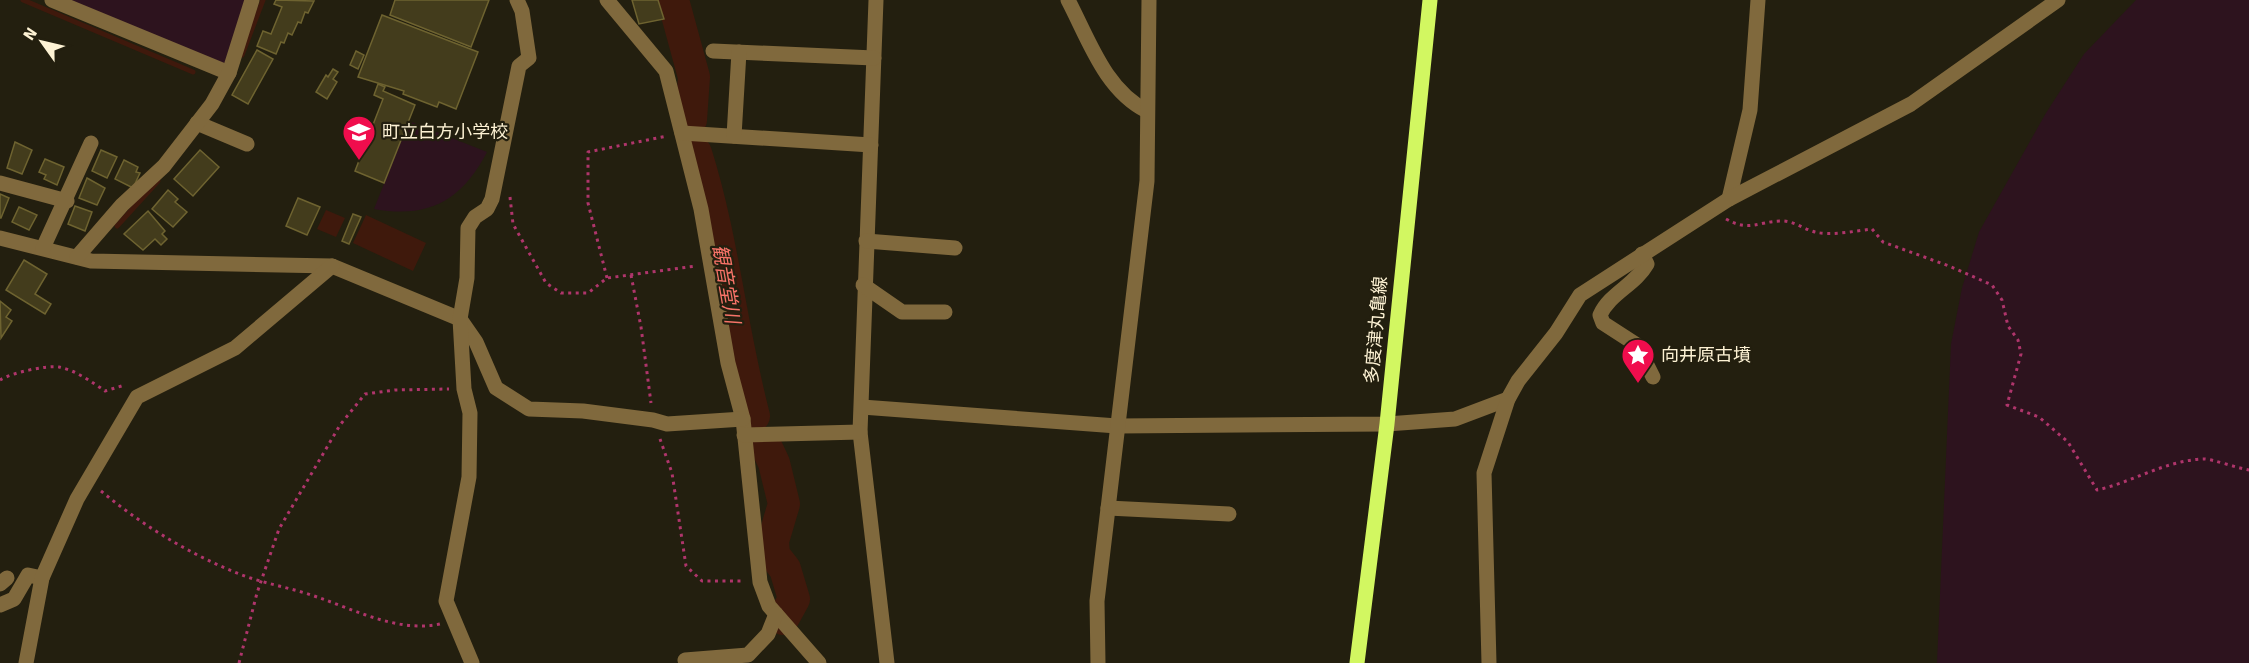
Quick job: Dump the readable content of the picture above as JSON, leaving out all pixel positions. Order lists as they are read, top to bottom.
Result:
{
  "streets": {
    "main road": ["多度津丸亀線"]
  },
  "water": ["観音堂川"],
  "places": {
    "school or university": ["町立白方小学校"],
    "place": ["向井原古墳"]
  },
  "north": "top left"
}
